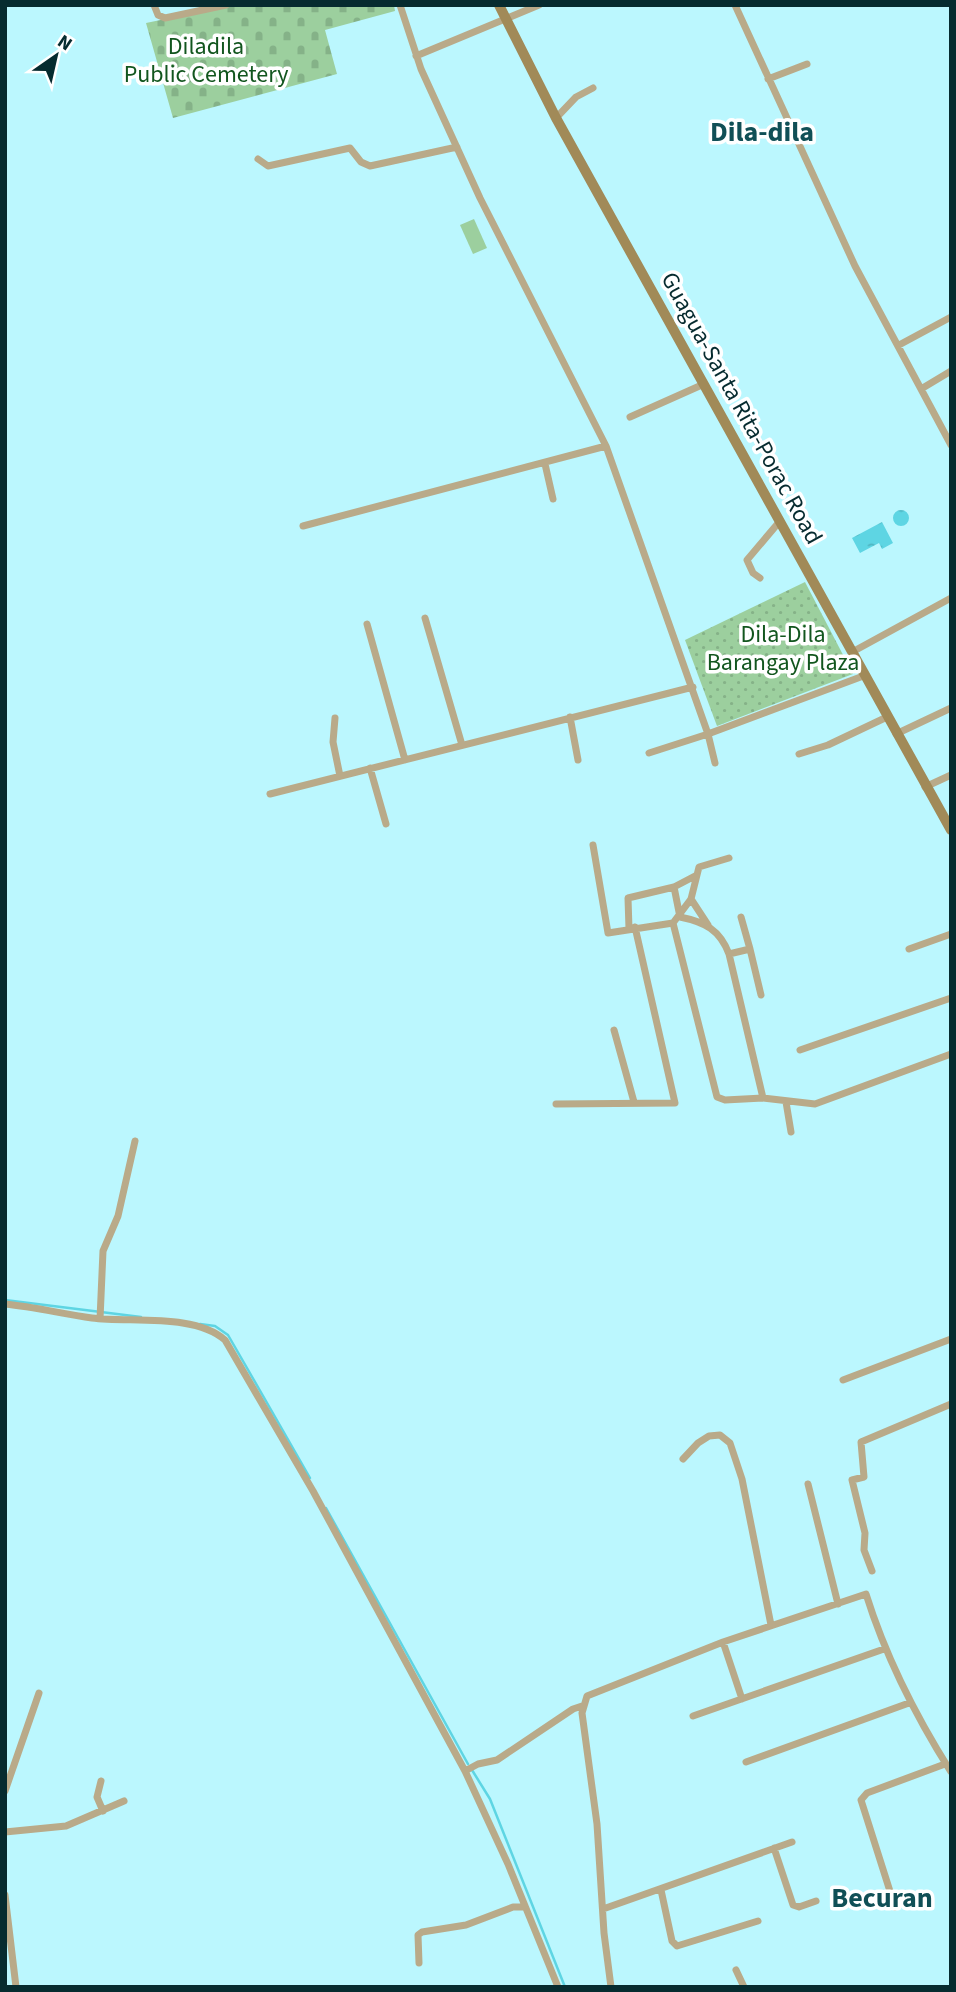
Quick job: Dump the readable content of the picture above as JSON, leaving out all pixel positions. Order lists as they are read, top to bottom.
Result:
{
  "streets": {
    "main road": ["Guagua-Santa Rita-Porac Road"]
  },
  "districts": ["Dila-dila", "Becuran"],
  "parks": ["Diladila Public Cemetery", "Dila-Dila Barangay Plaza"],
  "north": "top right"
}
